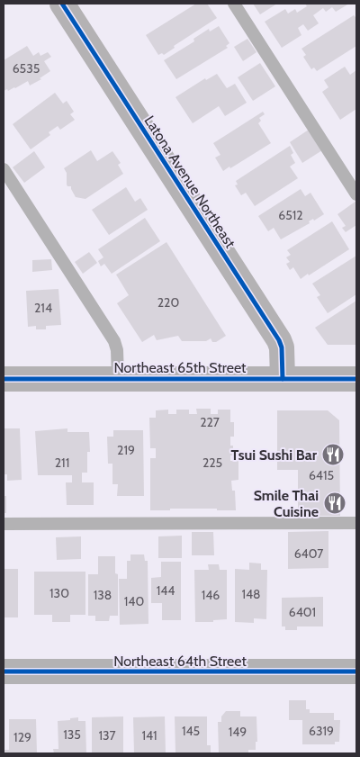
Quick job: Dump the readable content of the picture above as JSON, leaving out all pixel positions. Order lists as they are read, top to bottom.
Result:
{
  "streets": {
    "street": ["Latona Avenue Northeast", "Northeast 65th Street", "Northeast 64th Street"]
  },
  "crossings": [
    ["Latona Avenue Northeast", "Northeast 65th Street"]
  ],
  "places": {
    "restaurant": ["Tsui Sushi Bar", "Smile Thai Cuisine"]
  },
  "house_numbers": [
    "6535",
    "6512",
    "220",
    "214",
    "227",
    "219",
    "211",
    "225",
    "6415",
    "6407",
    "144",
    "130",
    "148",
    "138",
    "146",
    "140",
    "6401",
    "145",
    "6319",
    "149",
    "135",
    "137",
    "141",
    "129"
  ]
}
